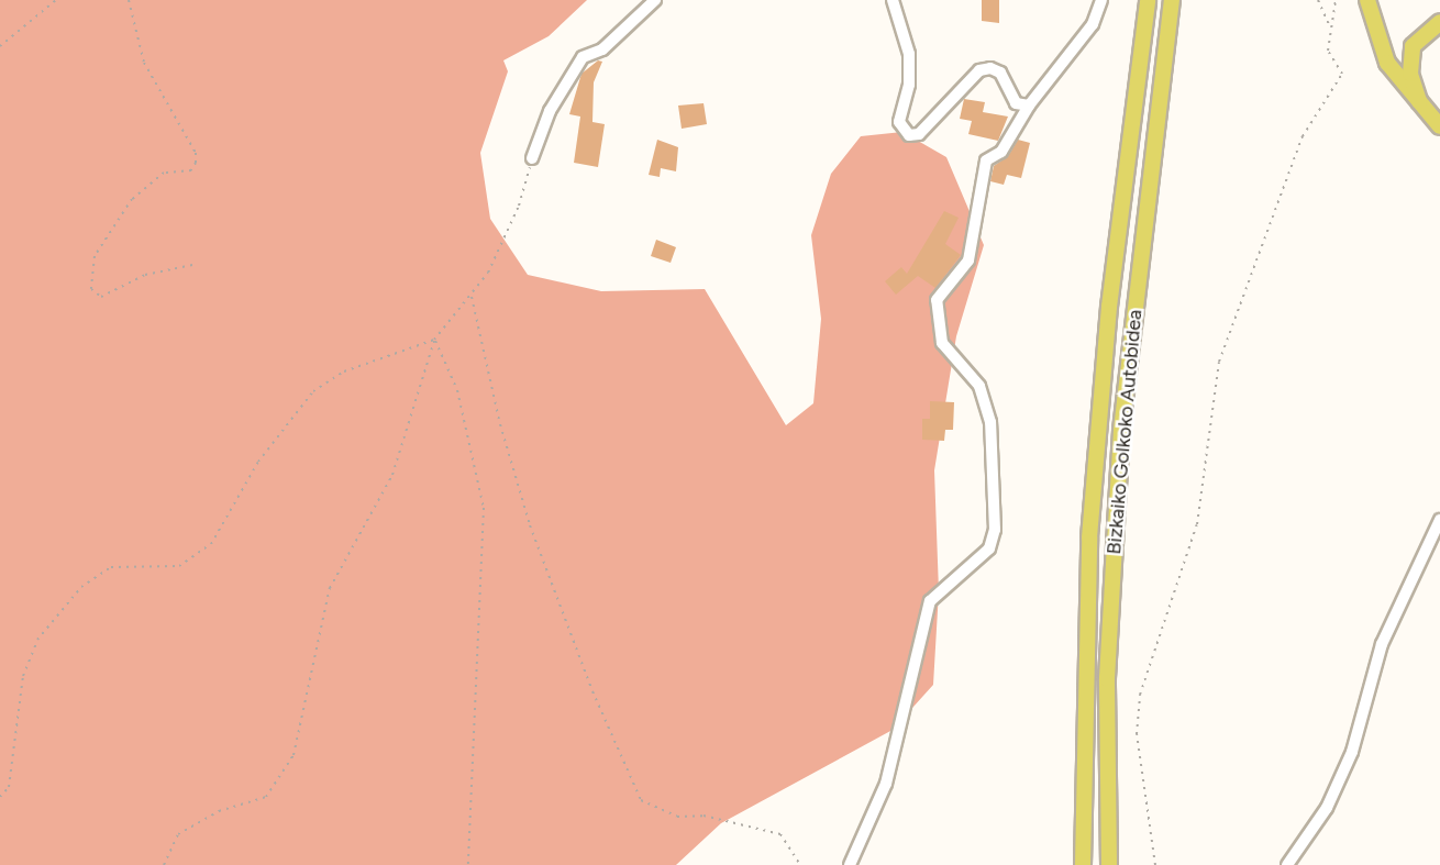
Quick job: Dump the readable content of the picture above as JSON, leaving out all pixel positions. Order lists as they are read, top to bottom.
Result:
{
  "streets": {
    "highway": ["Bizkaiko Golkoko Autobidea"]
  }
}
